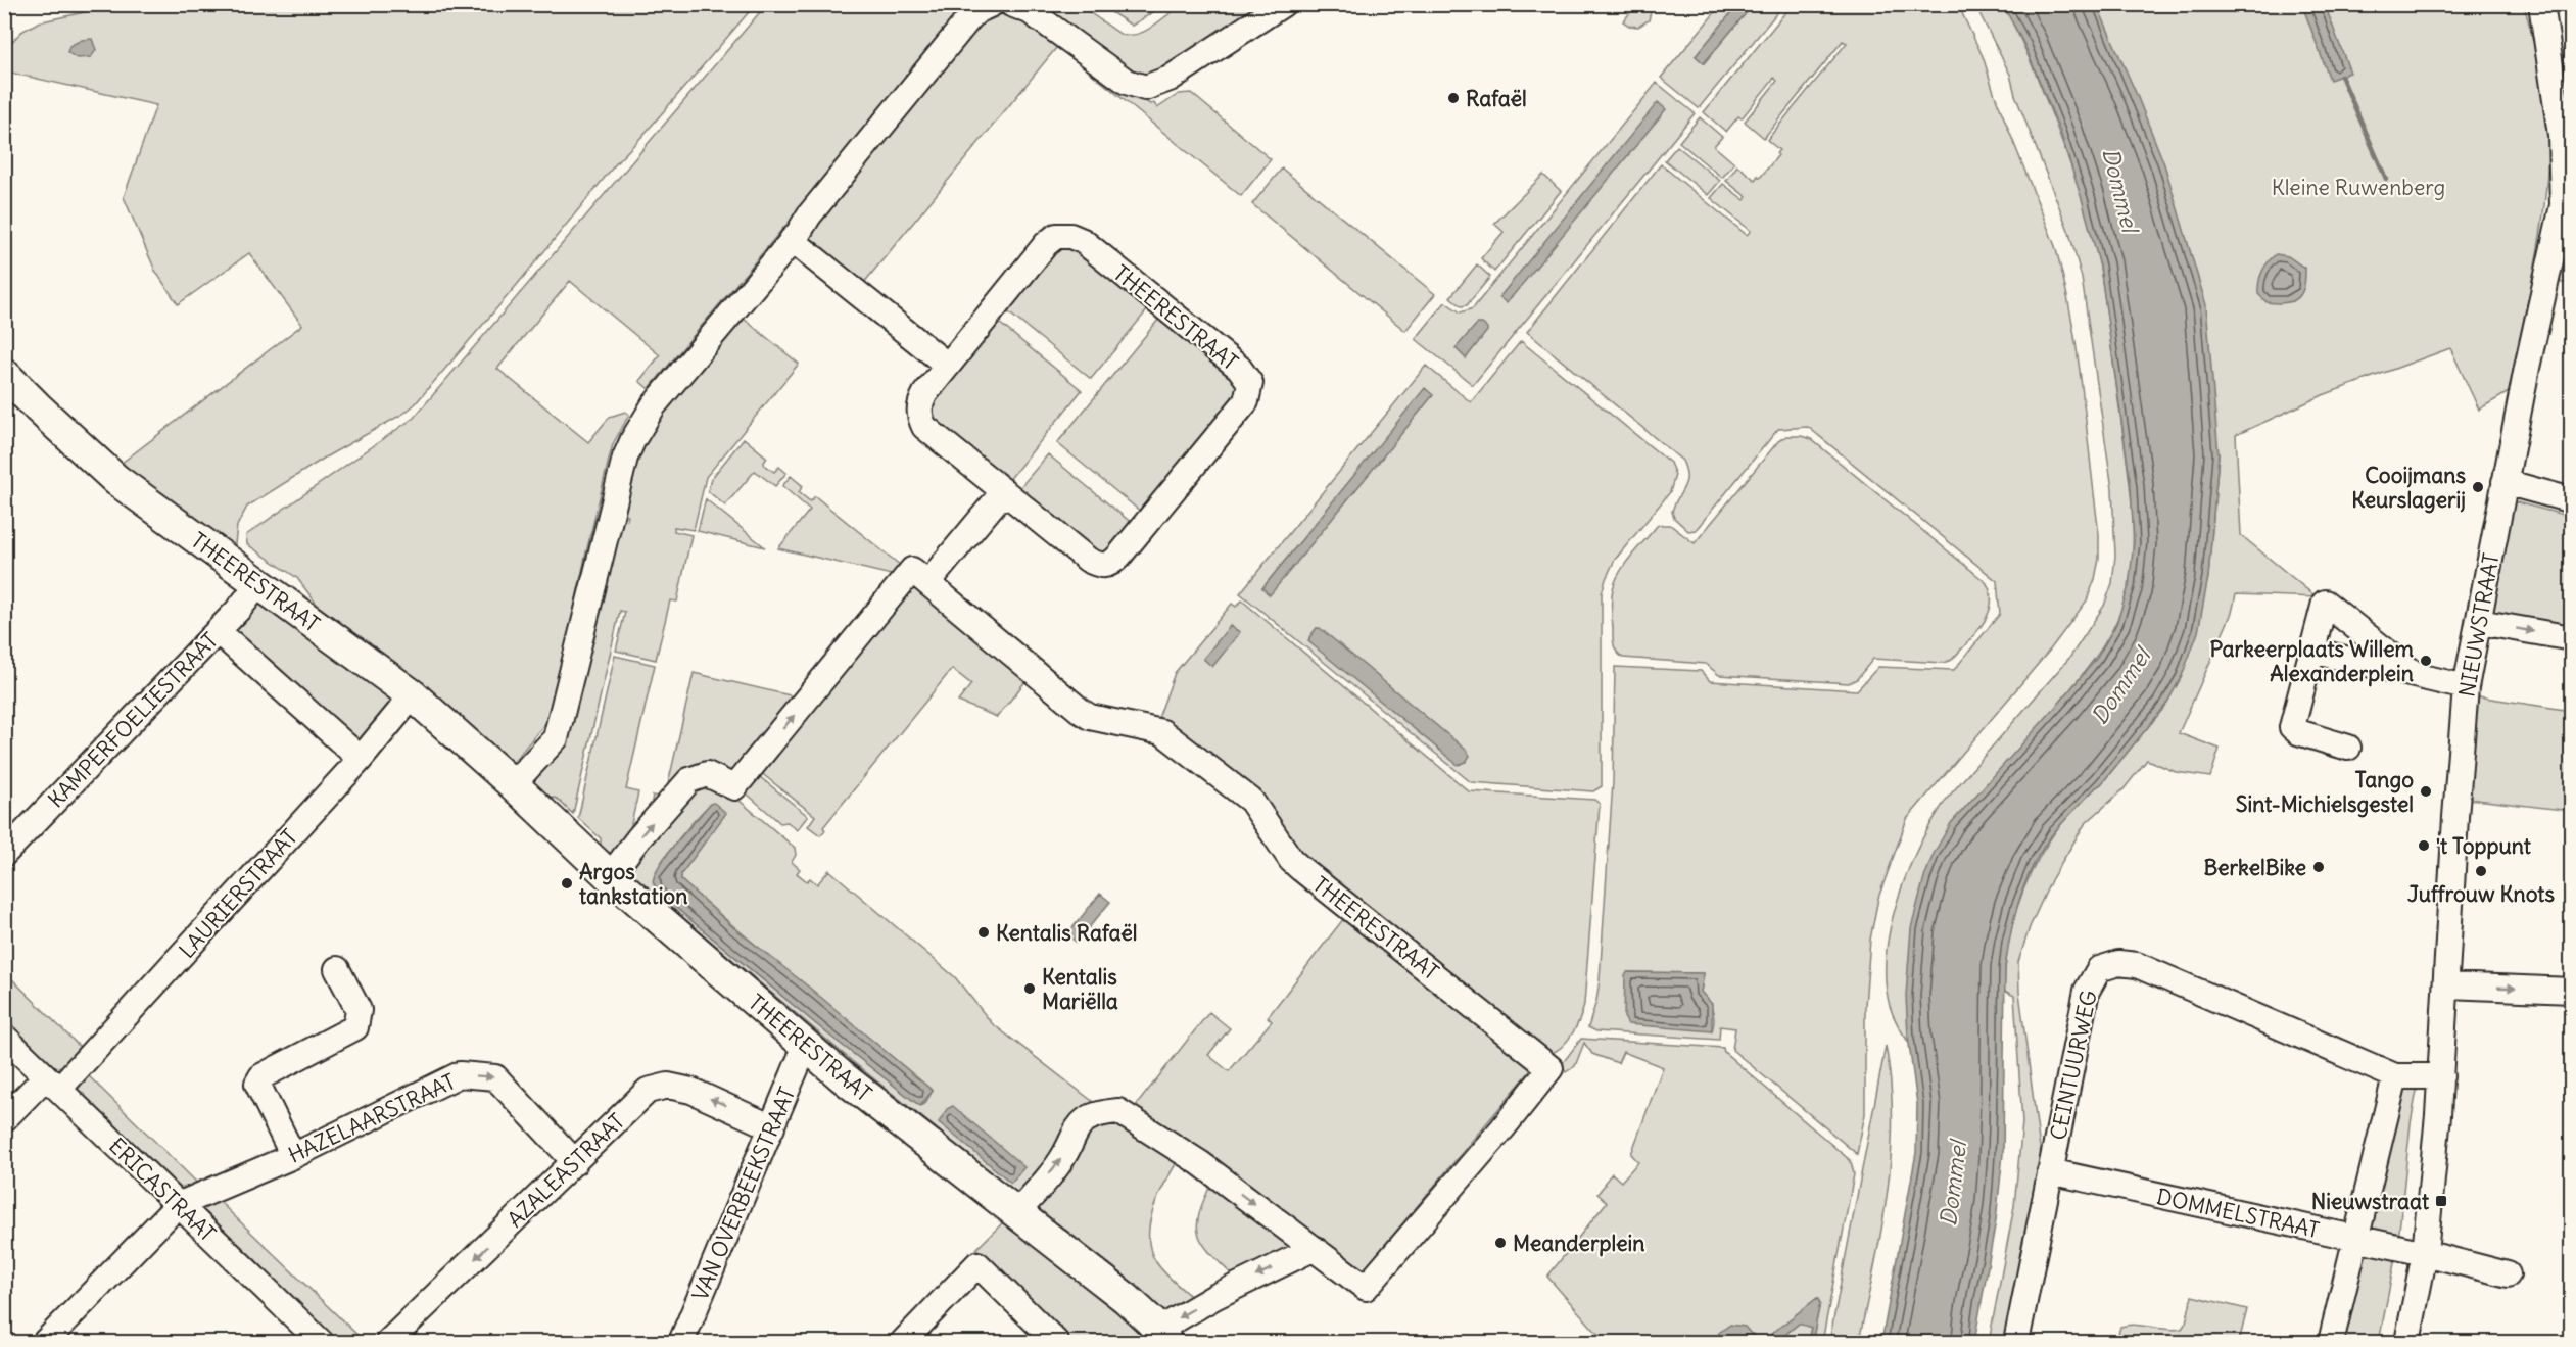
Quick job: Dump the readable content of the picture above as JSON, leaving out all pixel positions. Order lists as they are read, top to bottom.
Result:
{
  "streets": {
    "main road": ["THEERESTRAAT"],
    "street": [
      "NIEUWSTRAAT",
      "KAMPERFOELIESTRAAT",
      "LAURIERSTRAAT",
      "CEINTUURWEG",
      "HAZELAARSTRAAT",
      "AZALEASTRAAT",
      "ERICASTRAAT",
      "VAN OVERBEEKSTRAAT",
      "DOMMELSTRAAT"
    ]
  },
  "crossings": [
    ["THEERESTRAAT", "KAMPERFOELIESTRAAT"],
    ["THEERESTRAAT", "LAURIERSTRAAT"],
    ["THEERESTRAAT", "VAN OVERBEEKSTRAAT"],
    ["NIEUWSTRAAT", "CEINTUURWEG"],
    ["NIEUWSTRAAT", "DOMMELSTRAAT"],
    ["LAURIERSTRAAT", "ERICASTRAAT"],
    ["CEINTUURWEG", "DOMMELSTRAAT"],
    ["HAZELAARSTRAAT", "AZALEASTRAAT"],
    ["HAZELAARSTRAAT", "ERICASTRAAT"],
    ["AZALEASTRAAT", "VAN OVERBEEKSTRAAT"]
  ],
  "one_way": ["HAZELAARSTRAAT", "AZALEASTRAAT"],
  "water": ["Dommel"],
  "parks": ["Kleine Ruwenberg"],
  "places": {
    "other": [
      "Rafaël",
      "Cooijmans Keurslagerij",
      "Parkeerplaats Willem Alexanderplein",
      "Tango Sint-Michielsgestel",
      "'t Toppunt",
      "BerkelBike",
      "Juffrouw Knots",
      "Argos tankstation",
      "Kentalis Rafaël",
      "Kentalis Mariëlla",
      "Meanderplein"
    ],
    "transit": ["Nieuwstraat"]
  }
}
